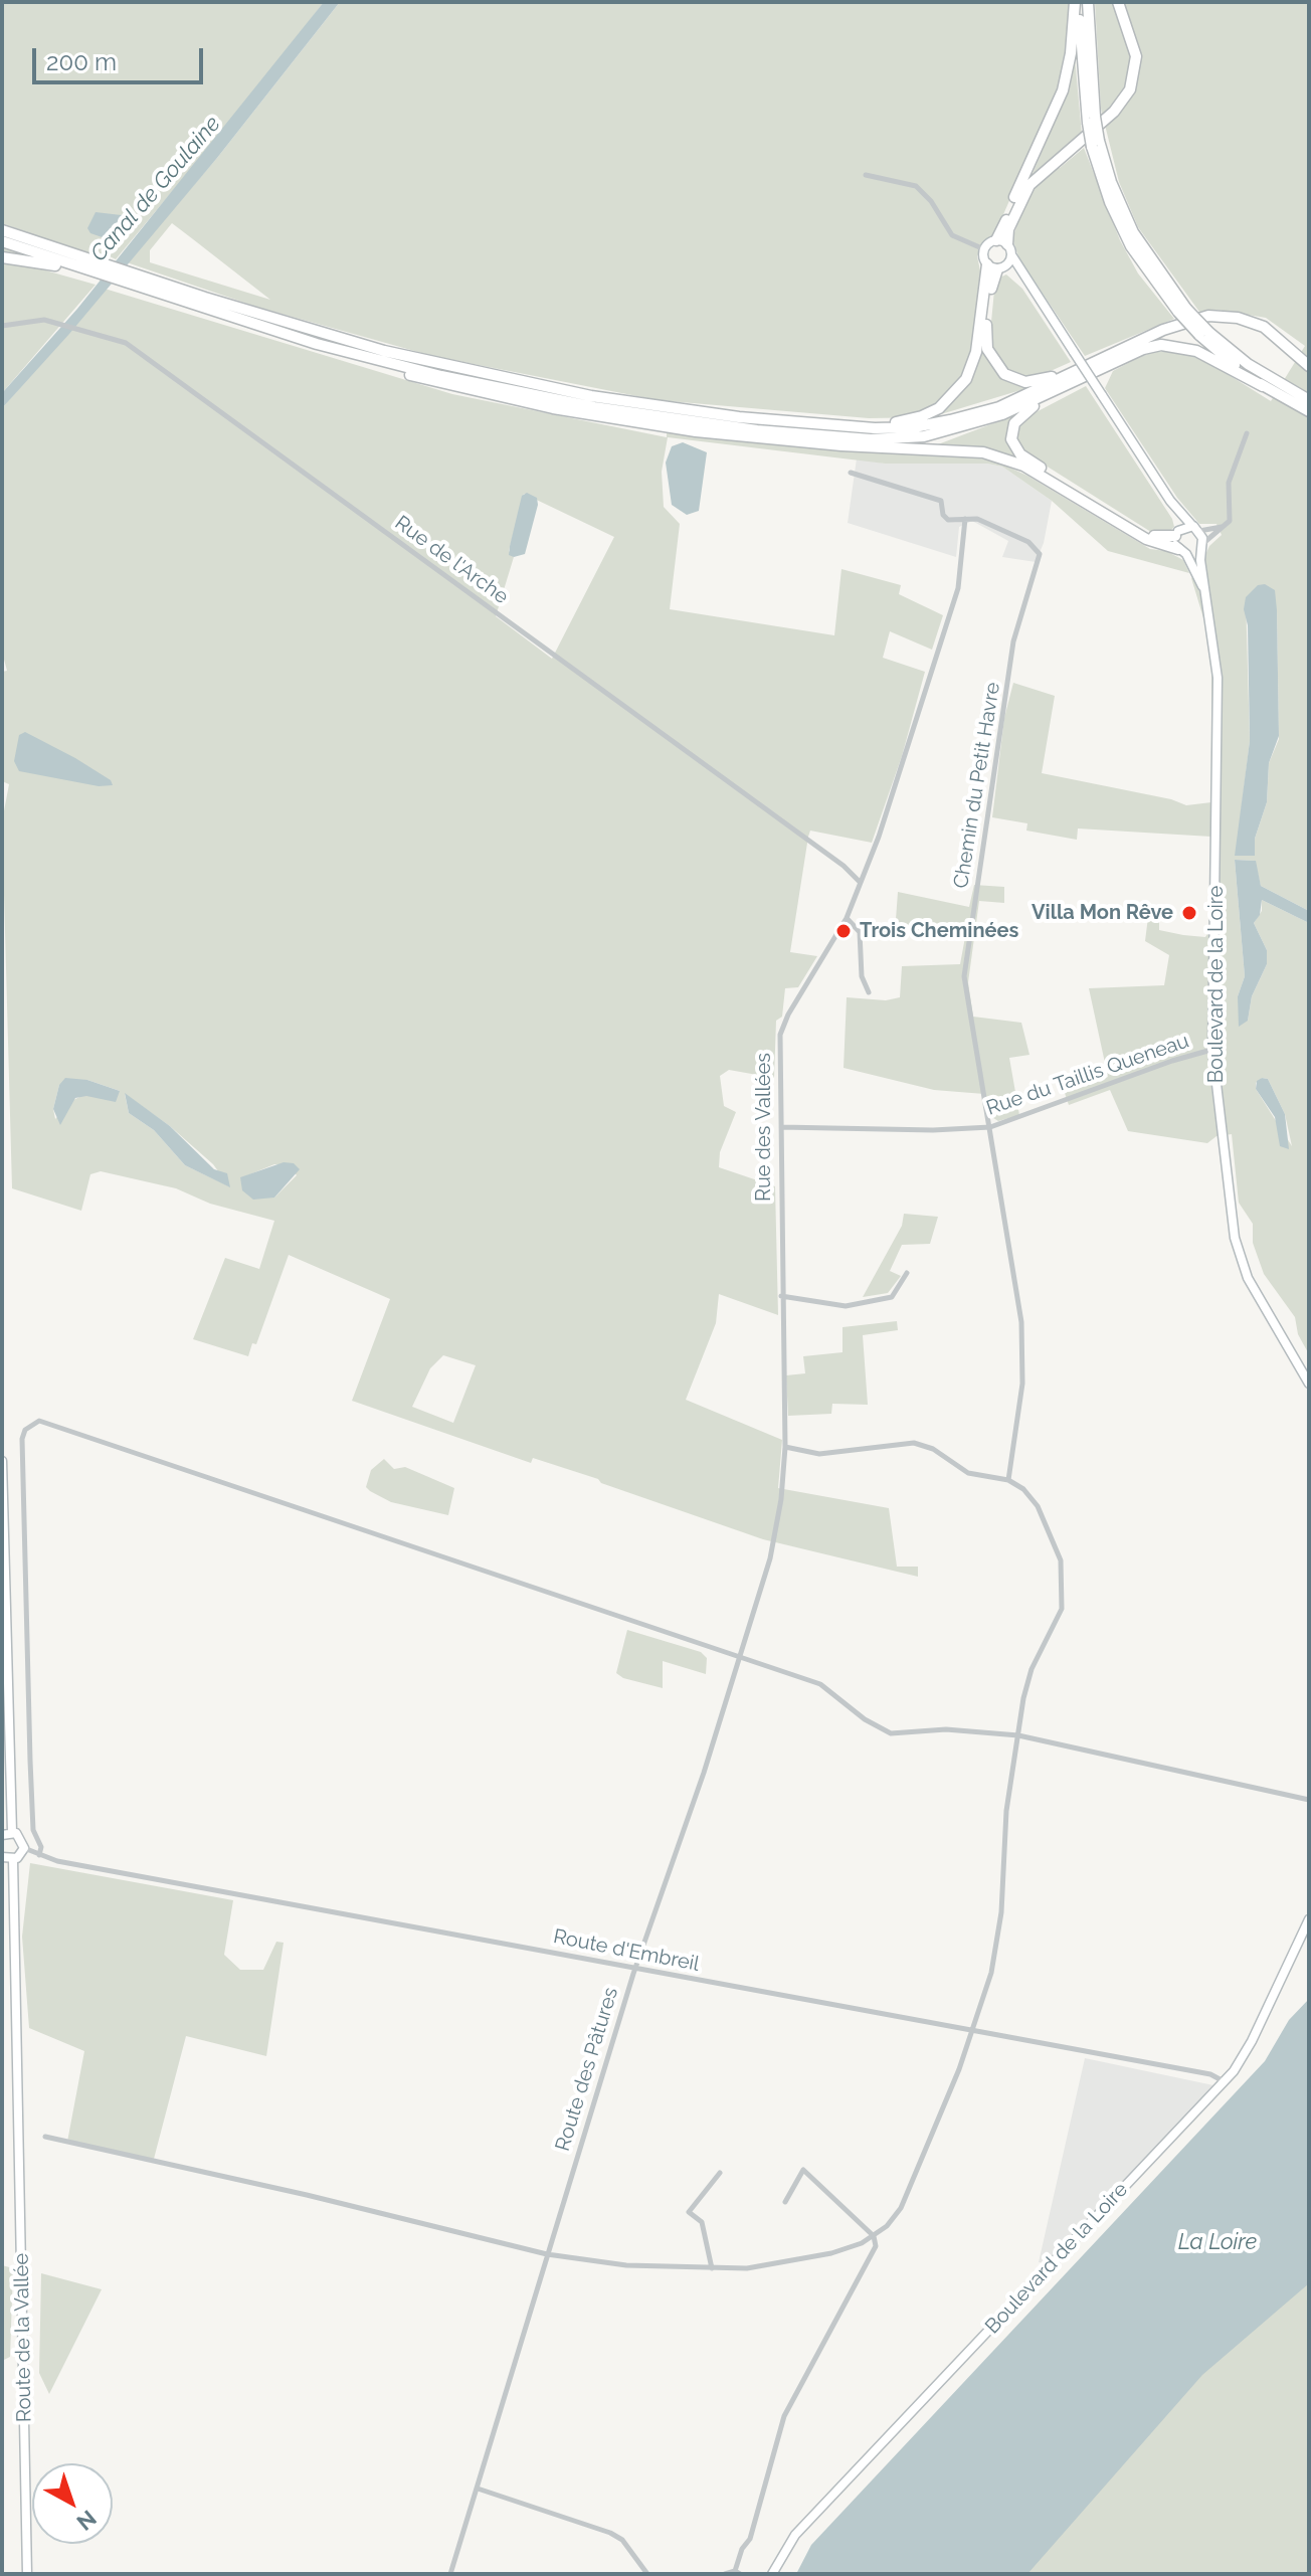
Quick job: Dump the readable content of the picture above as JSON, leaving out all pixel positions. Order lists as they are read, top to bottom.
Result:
{
  "streets": {
    "main road": ["Boulevard de la Loire", "Route de la Vallée"],
    "street": [
      "Rue de l'Arche",
      "Chemin du Petit Havre",
      "Rue du Taillis Queneau",
      "Rue des Vallées",
      "Route d'Embreil",
      "Route des Pâtures"
    ]
  },
  "crossings": [
    ["Rue de l'Arche", "Rue des Vallées"],
    ["Chemin du Petit Havre", "Rue du Taillis Queneau"],
    ["Chemin du Petit Havre", "Rue des Vallées"],
    ["Boulevard de la Loire", "Rue du Taillis Queneau"],
    ["Boulevard de la Loire", "Route d'Embreil"],
    ["Rue du Taillis Queneau", "Rue des Vallées"],
    ["Rue des Vallées", "Route des Pâtures"],
    ["Route d'Embreil", "Route des Pâtures"]
  ],
  "water": ["Canal de Goulaine", "La Loire"],
  "places": ["Villa Mon Rêve", "Trois Cheminées"],
  "scale_bar": "200 m",
  "north": "bottom right"
}
